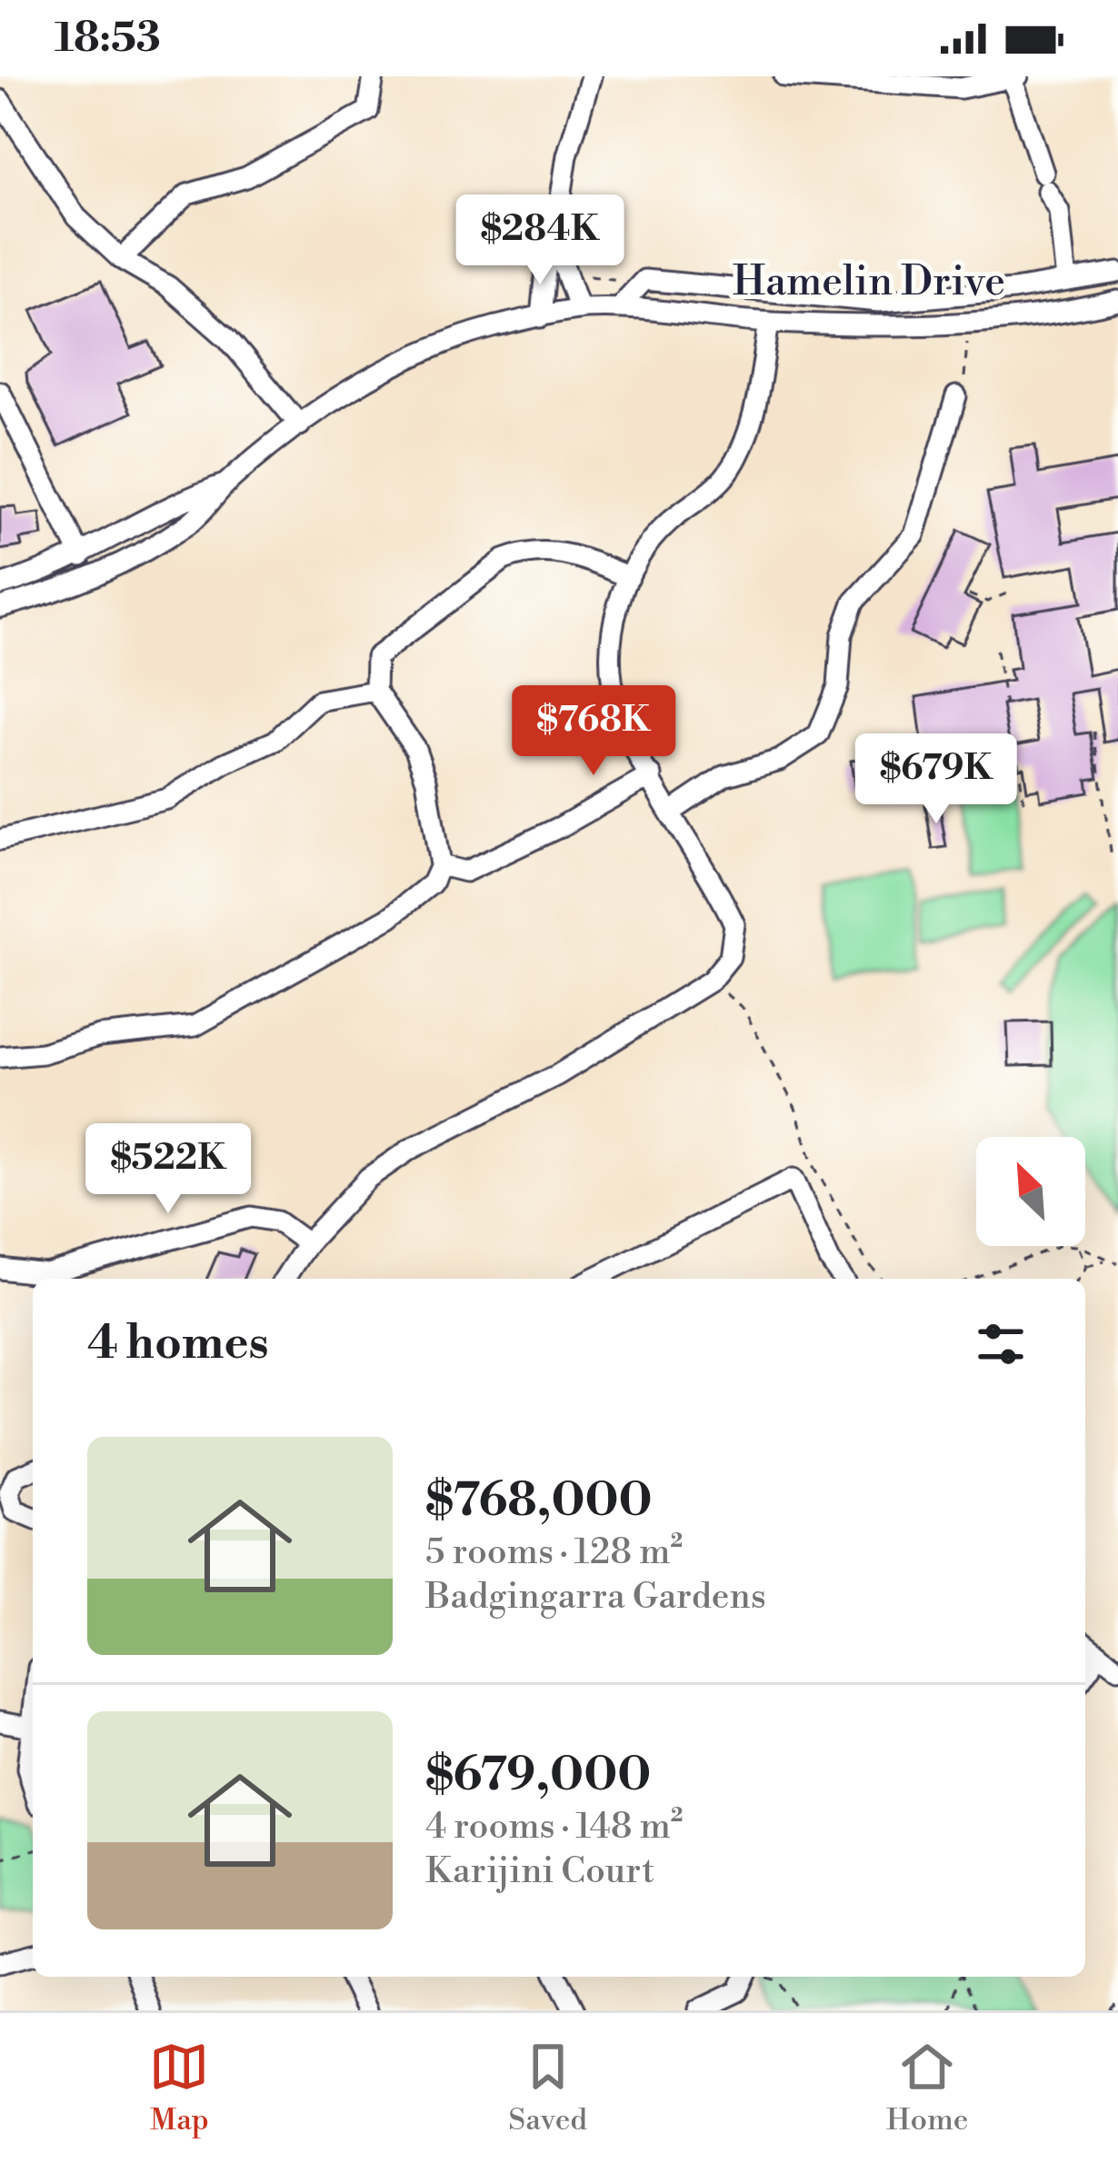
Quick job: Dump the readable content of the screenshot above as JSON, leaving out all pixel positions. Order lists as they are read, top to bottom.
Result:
{
  "streets": {
    "street": ["Hamelin Drive"]
  },
  "north": "top left",
  "page": {
    "status": "18:53",
    "price": [
      "$284K",
      "$768K",
      "$679K",
      "$522K"
    ],
    "heading": "4 homes",
    "list": [
      {
        "name": "$768,000",
        "note": "5 rooms · 128 m² · Badgingarra Gardens"
      },
      {
        "name": "$679,000",
        "note": "4 rooms · 148 m² · Karijini Court"
      }
    ],
    "tabs": ["Map", "Saved", "Home"]
  }
}
